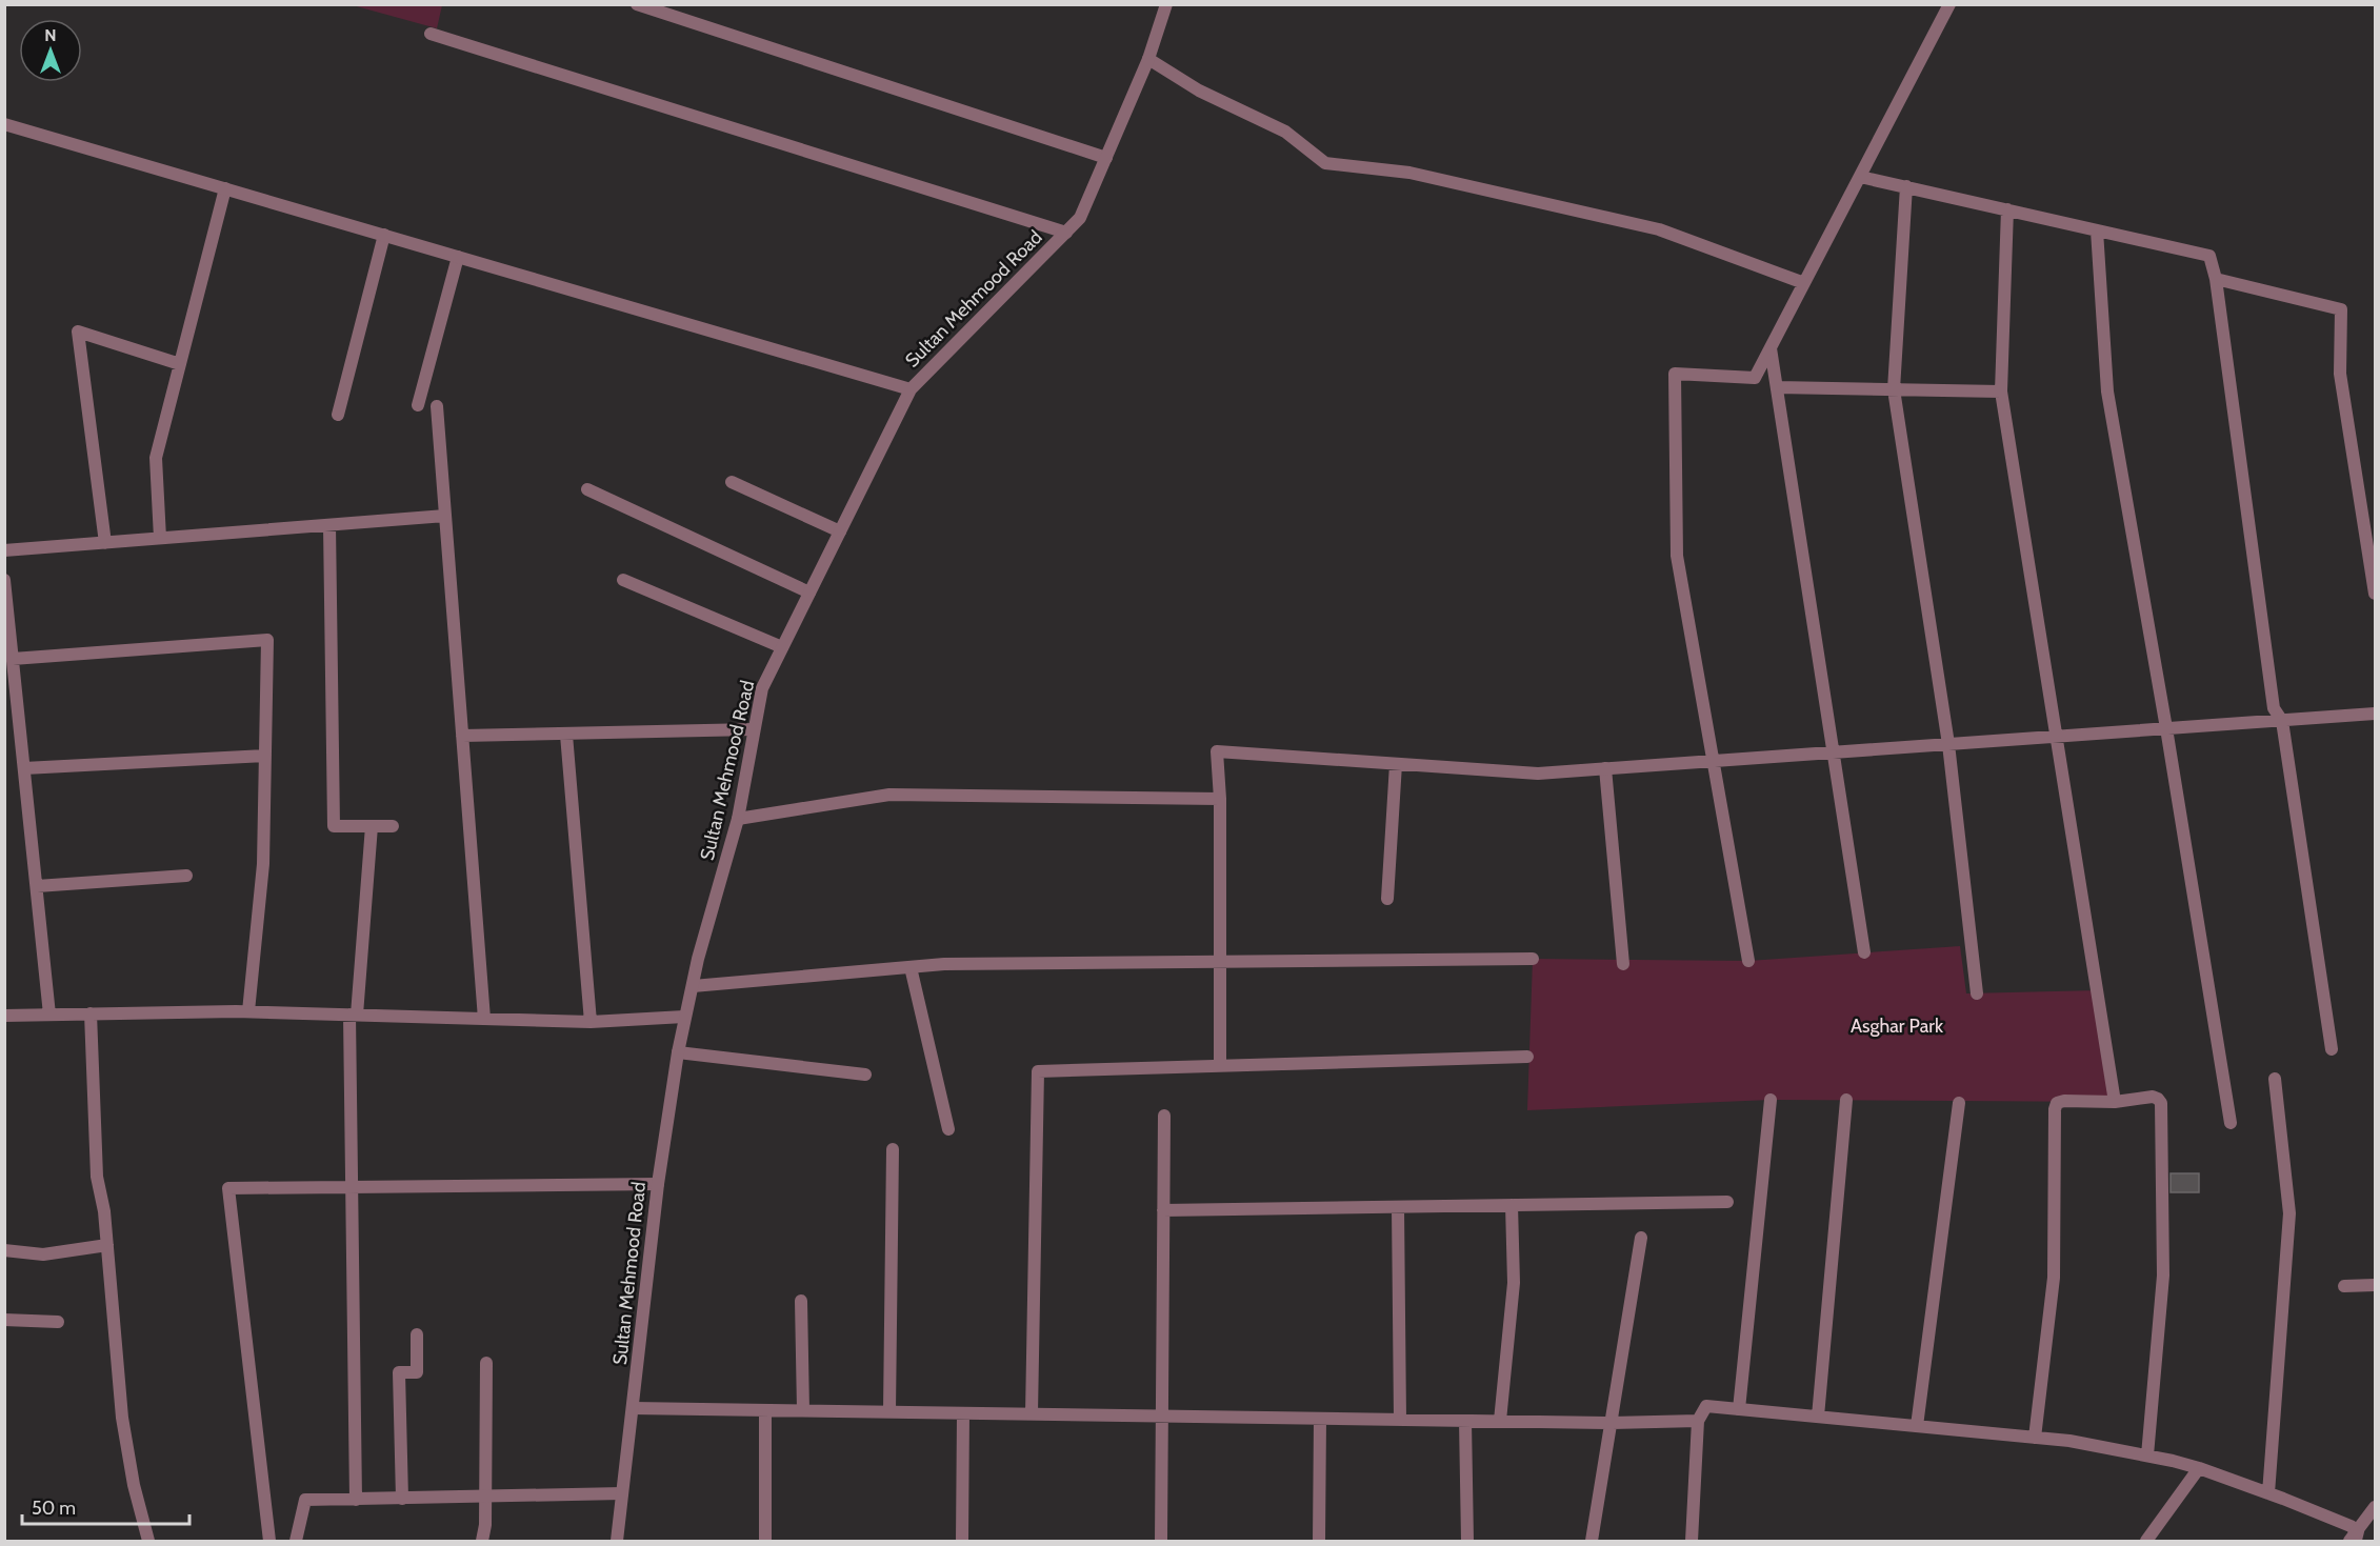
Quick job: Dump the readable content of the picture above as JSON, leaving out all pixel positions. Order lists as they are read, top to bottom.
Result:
{
  "streets": {
    "street": ["Sultan Mehmood Road"]
  },
  "parks": ["Asghar Park"],
  "scale_bar": "50 m",
  "north": "top"
}
